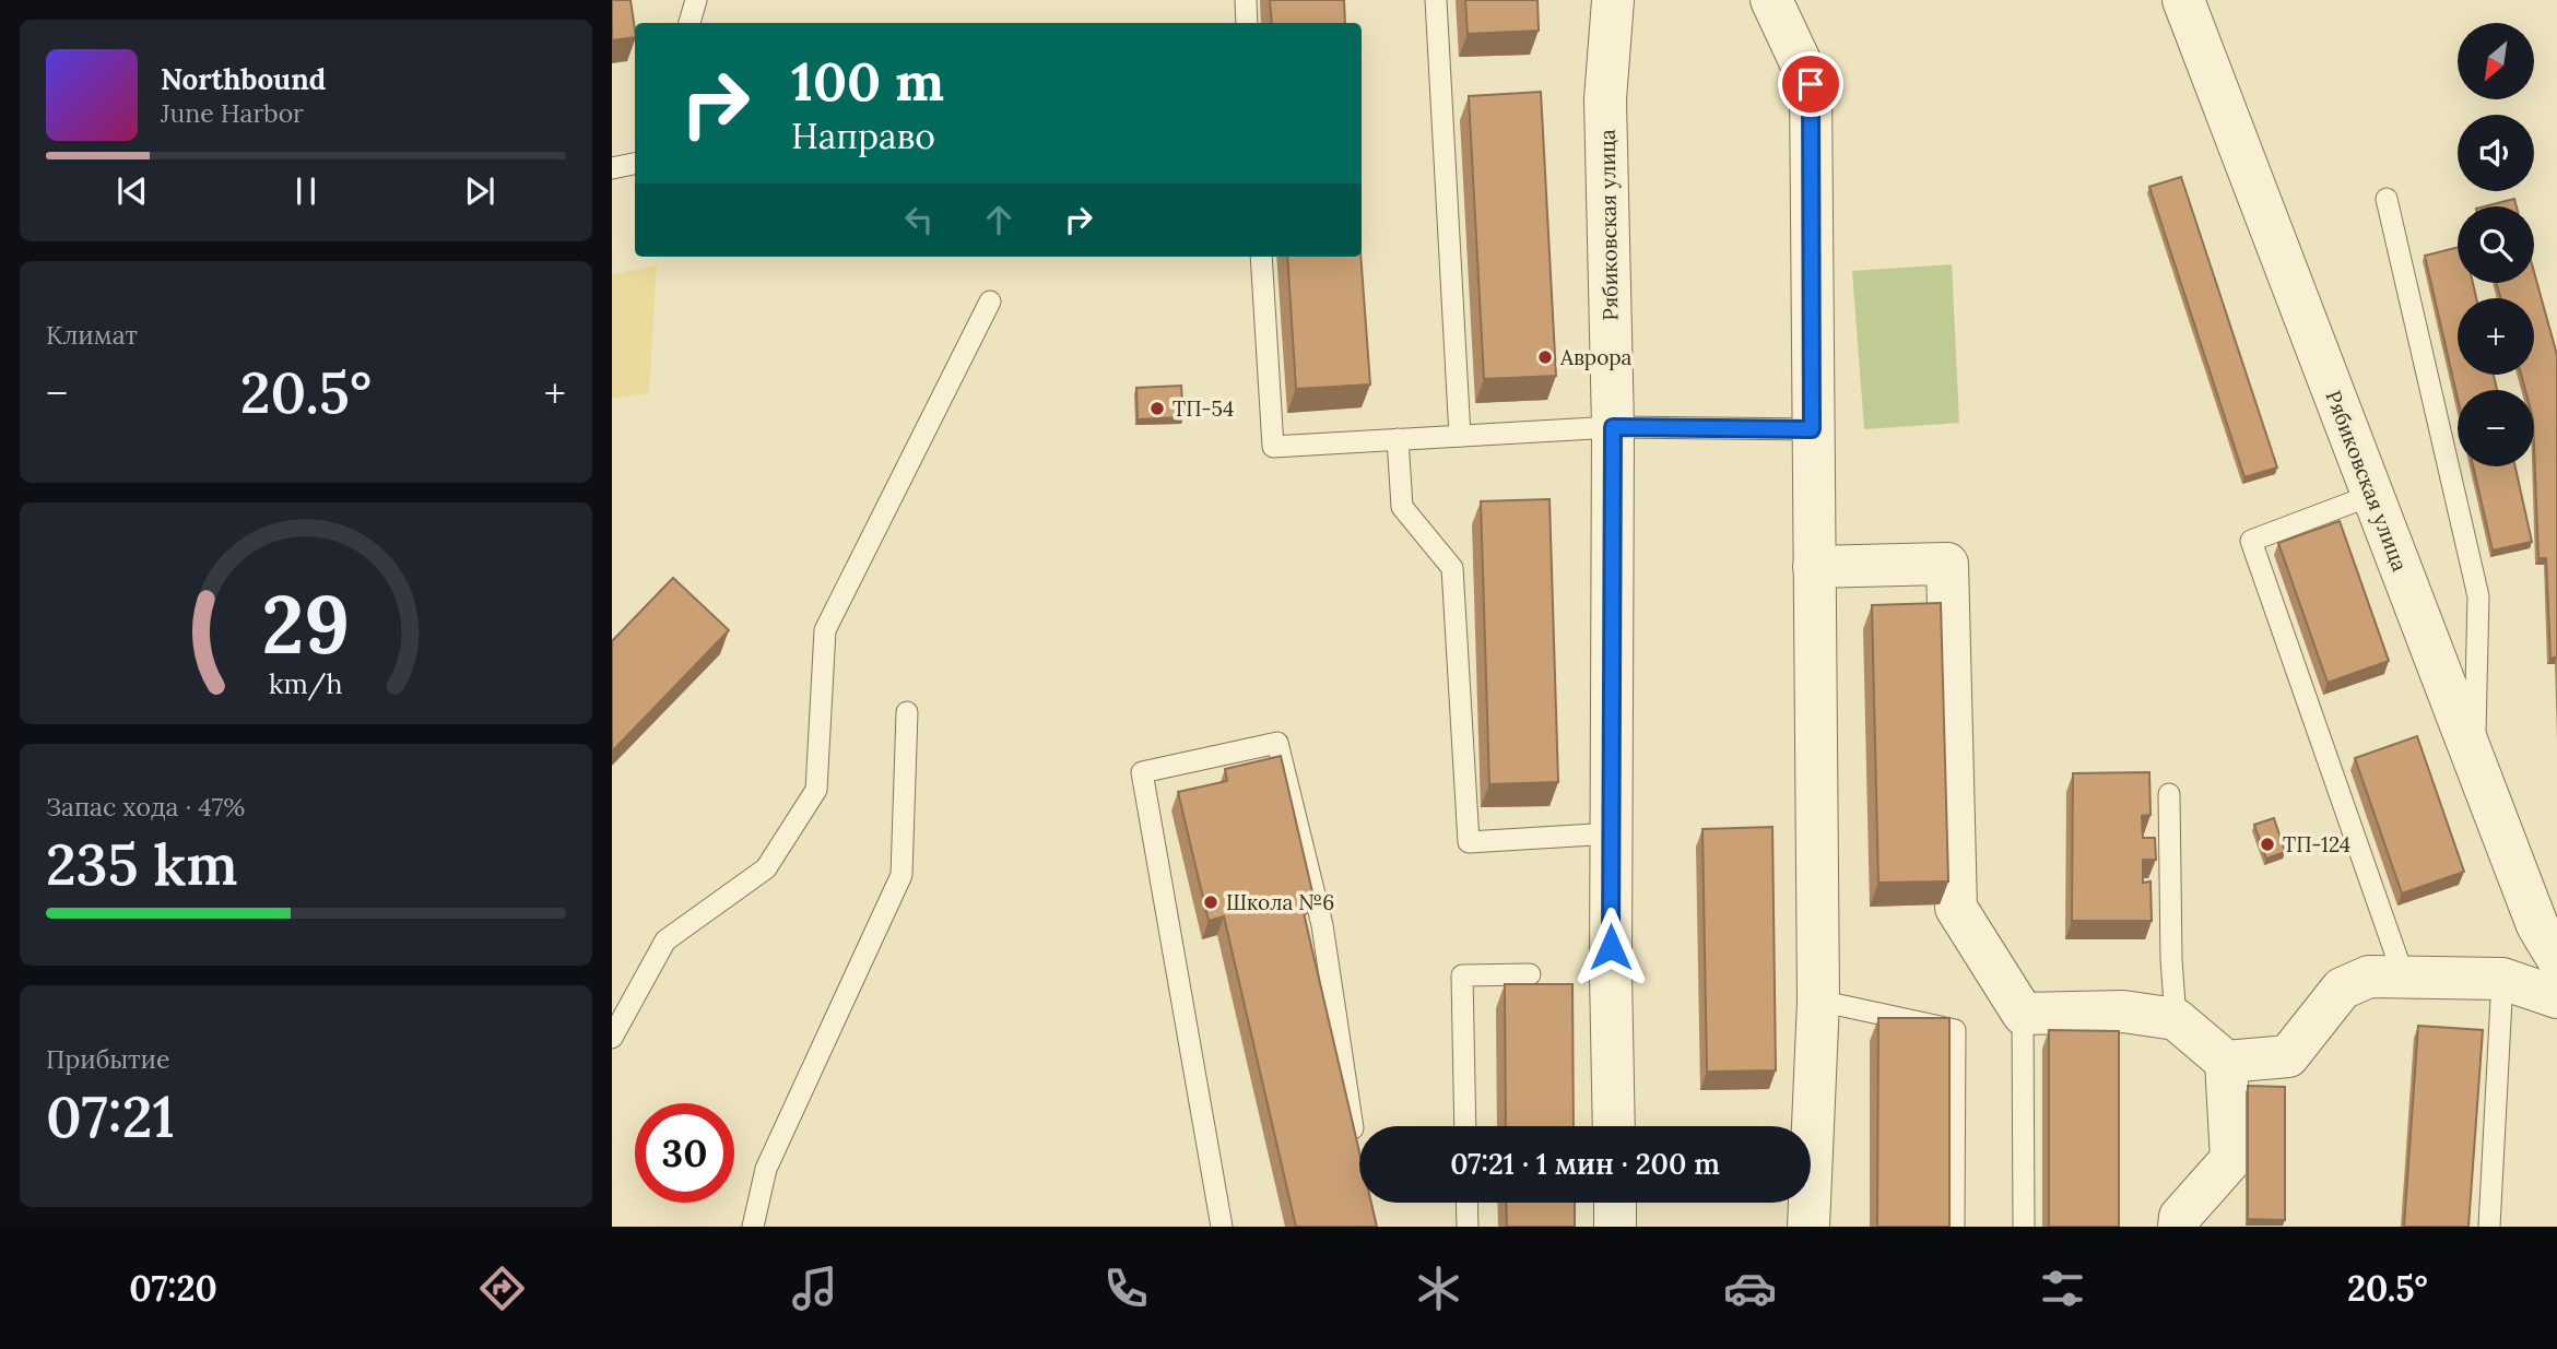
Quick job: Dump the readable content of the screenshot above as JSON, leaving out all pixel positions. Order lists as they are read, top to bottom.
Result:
{
  "streets": {
    "street": ["Рябиковская улица"]
  },
  "places": [
    "Аврора",
    "ТП-54",
    "ТП-124",
    "Школа №6"
  ],
  "north": "bottom left",
  "page": {
    "map_buttons": ["+", "−"],
    "turn": ["100 m", "Направо"],
    "song": ["Northbound", "June Harbor"],
    "tile": [
      "Климат",
      ["Запас хода · 47%", "235 km"],
      ["Прибытие", "07:21"]
    ],
    "heat": ["−", "20.5°", "+"],
    "limit": "30",
    "trip": "07:21 · 1 мин · 200 m",
    "tabs": ["07:20", "20.5°"],
    "gauge": ["29", "km/h"]
  }
}
